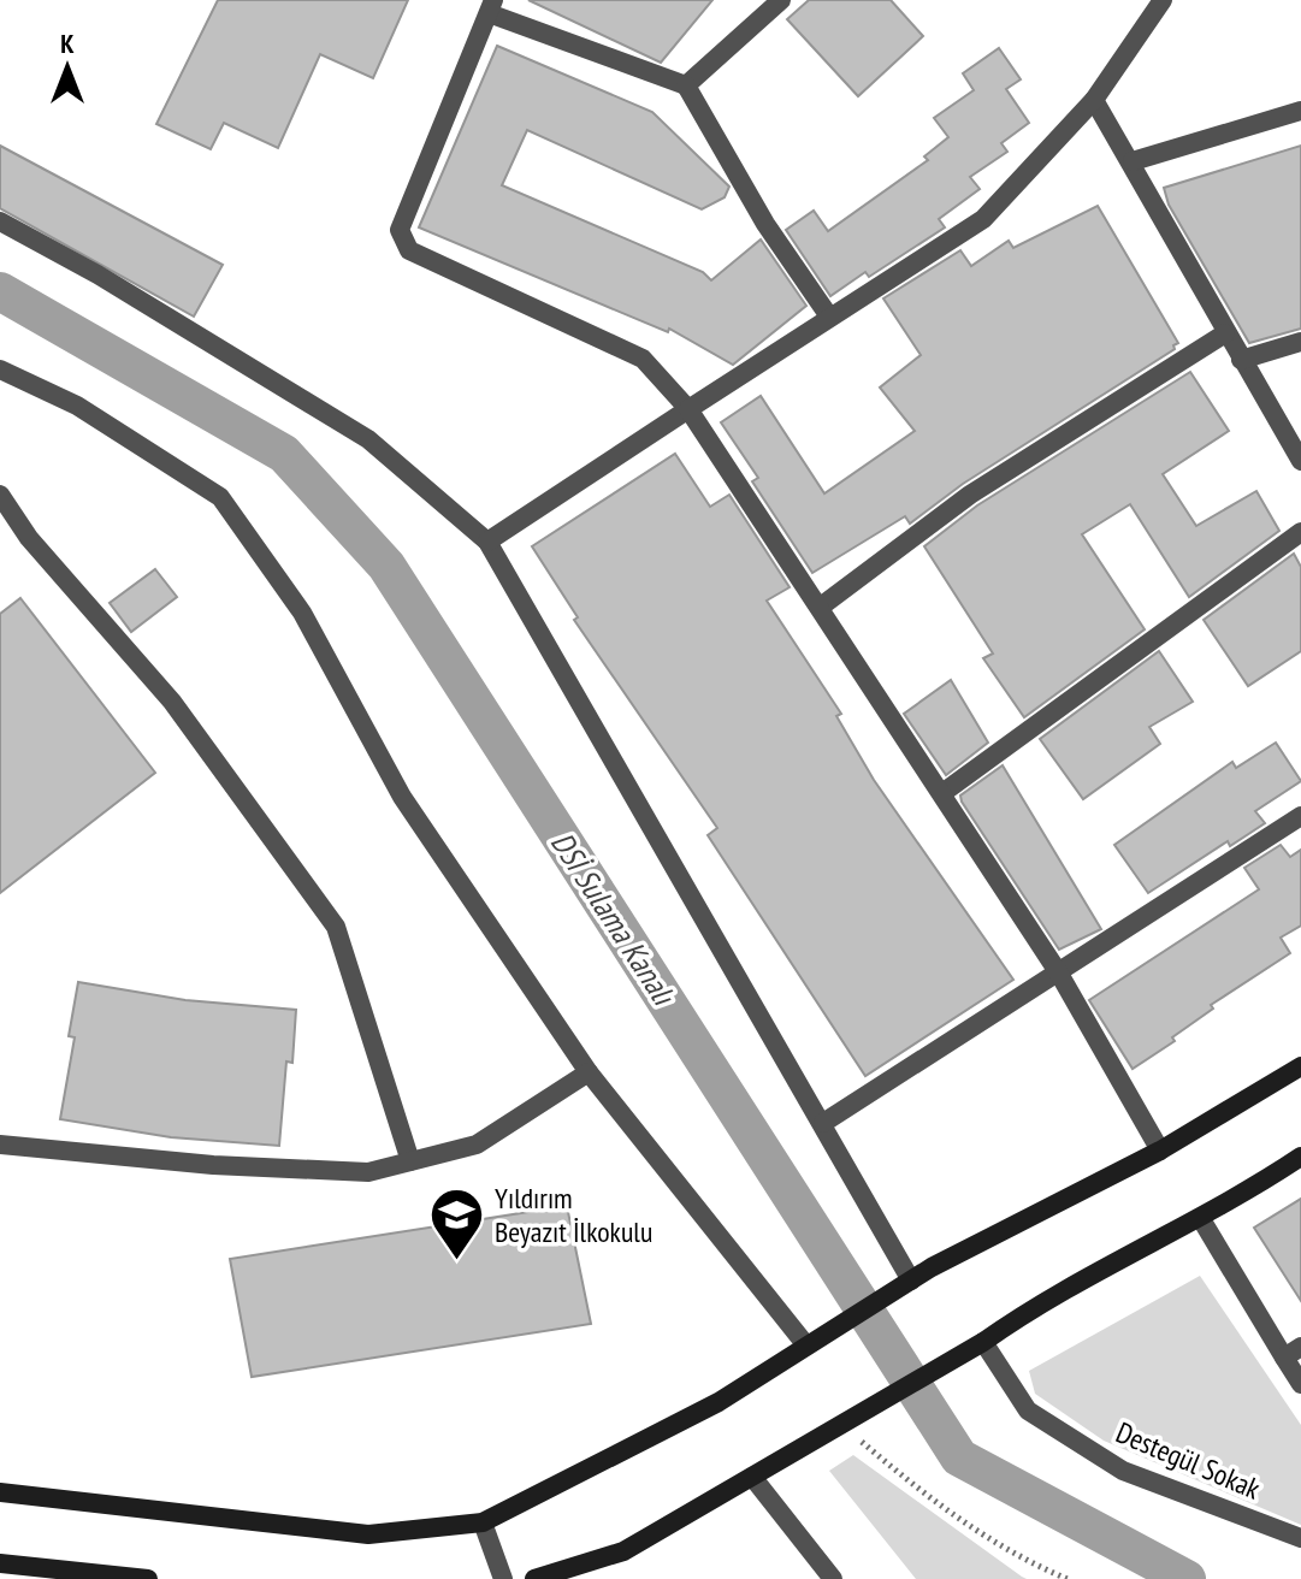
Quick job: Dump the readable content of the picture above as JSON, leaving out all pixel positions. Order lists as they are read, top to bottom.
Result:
{
  "streets": {
    "street": ["Destegül Sokak"]
  },
  "water": ["DSİ Sulama Kanalı"],
  "places": {
    "school or university": ["Yıldırım Beyazıt İlkokulu"]
  },
  "north": "top"
}
